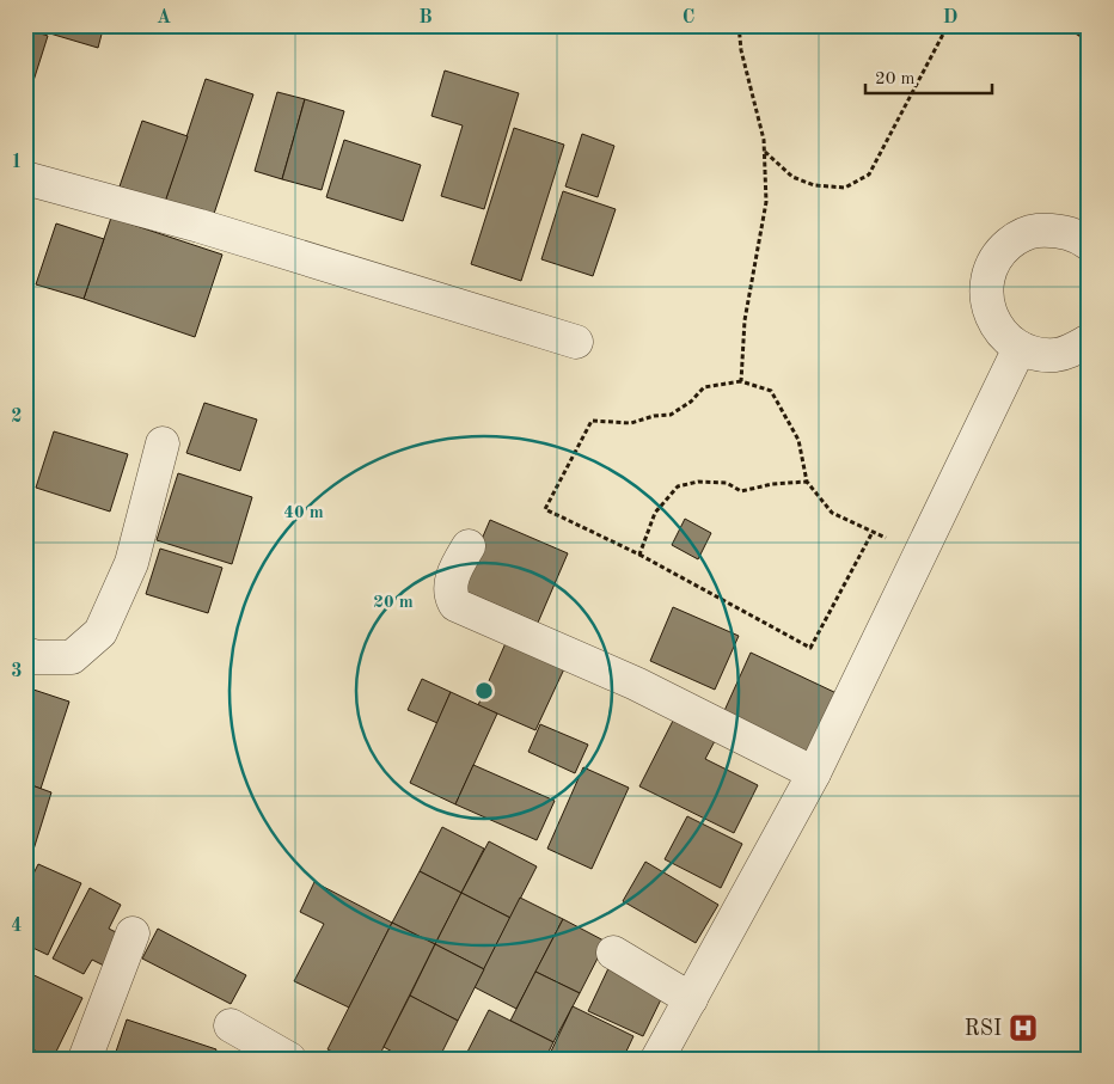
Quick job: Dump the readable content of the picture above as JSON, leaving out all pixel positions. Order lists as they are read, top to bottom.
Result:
{
  "places": {
    "hospital": ["RSI"]
  },
  "scale_bar": "20 m",
  "grid": {
    "columns": [
      "A",
      "B",
      "C",
      "D"
    ],
    "rows": [
      "1",
      "2",
      "3",
      "4"
    ]
  },
  "rings": ["40 m", "20 m"]
}
